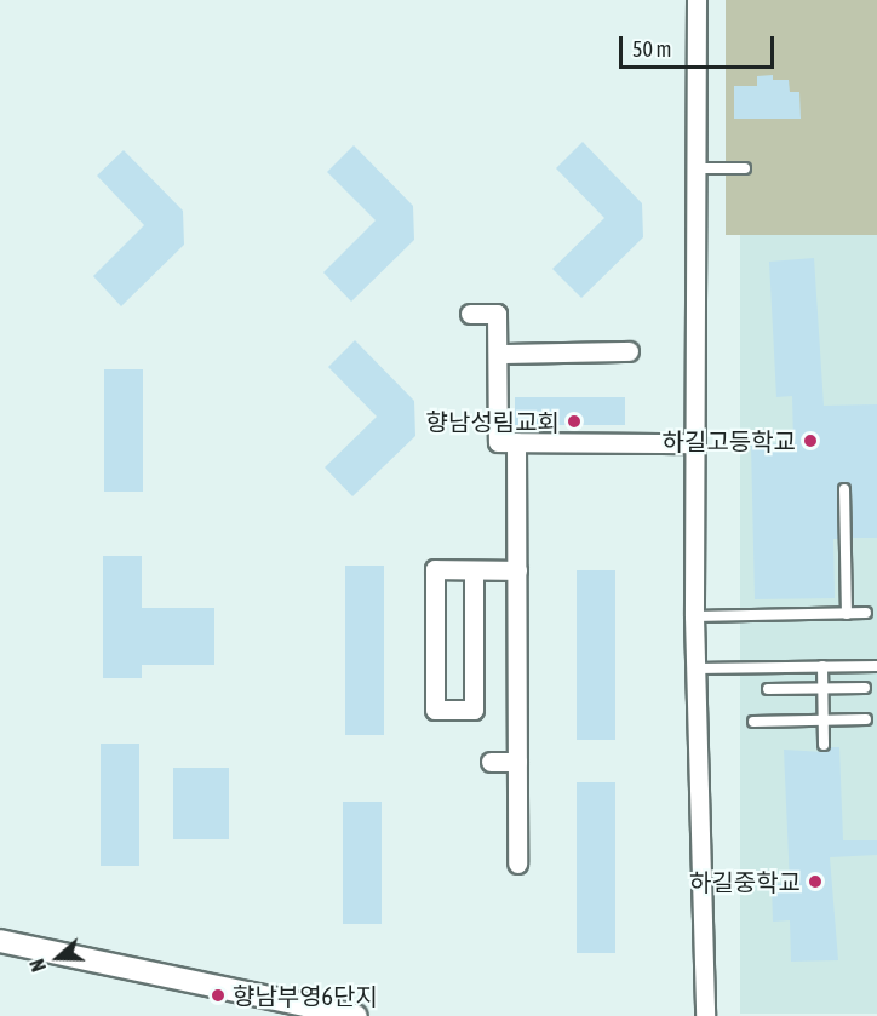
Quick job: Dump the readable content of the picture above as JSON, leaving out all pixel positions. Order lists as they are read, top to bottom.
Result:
{
  "places": [
    "향남성림교회",
    "하길고등학교",
    "하길중학교",
    "향남부영6단지"
  ],
  "scale_bar": "50 m",
  "north": "left"
}
